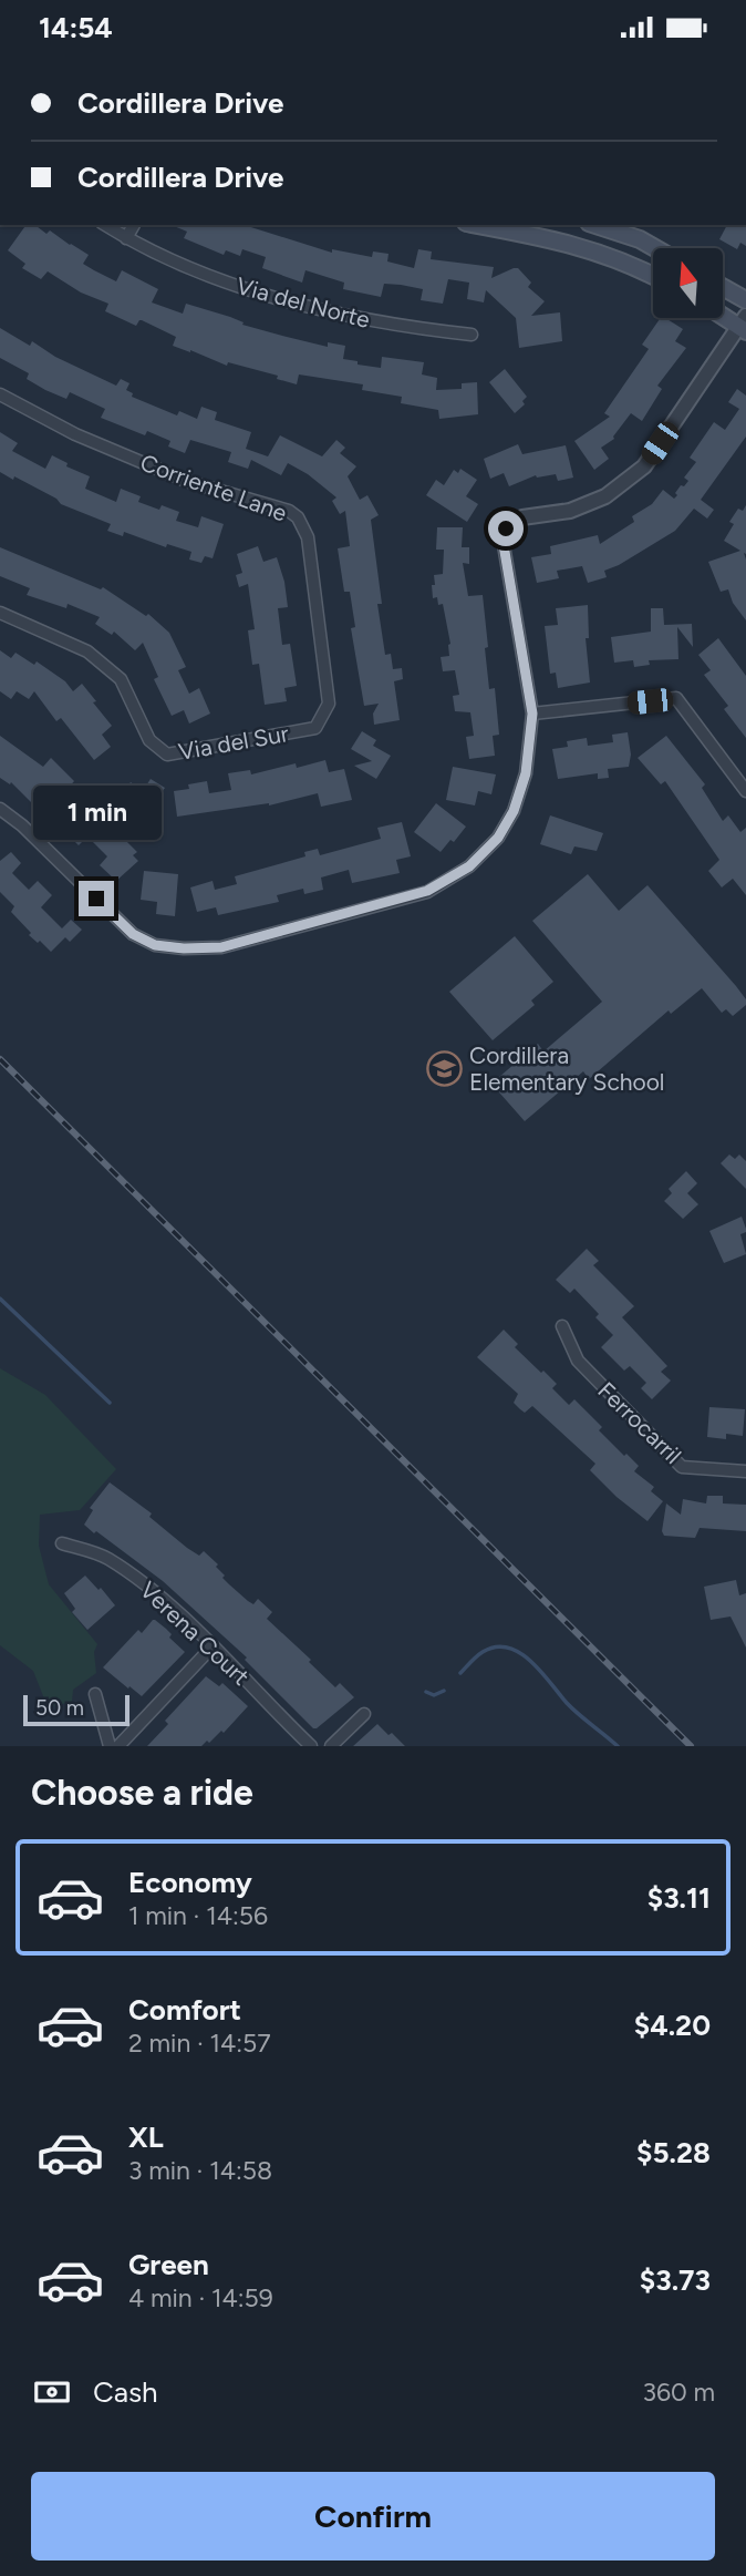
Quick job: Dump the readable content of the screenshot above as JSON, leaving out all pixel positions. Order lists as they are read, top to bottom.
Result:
{
  "streets": {
    "street": [
      "Via del Norte",
      "Corriente Lane",
      "Via del Sur",
      "Ferrocarril",
      "Verena Court"
    ]
  },
  "crossings": [
    ["Corriente Lane", "Via del Sur"]
  ],
  "places": {
    "school or university": ["Cordillera Elementary School"]
  },
  "scale_bar": "50 m",
  "north": "top",
  "page": {
    "status": "14:54",
    "banner": ["Cordillera Drive", "Cordillera Drive"],
    "bubble": "1 min",
    "scale": "50 m",
    "heading": "Choose a ride",
    "list": [
      {
        "name": "Economy",
        "note": "1 min · 14:56",
        "value": "$3.11"
      },
      {
        "name": "Comfort",
        "note": "2 min · 14:57",
        "value": "$4.20"
      },
      {
        "name": "XL",
        "note": "3 min · 14:58",
        "value": "$5.28"
      },
      {
        "name": "Green",
        "note": "4 min · 14:59",
        "value": "$3.73"
      }
    ],
    "pay": ["Cash", "360 m"],
    "buttons": "Confirm"
  }
}
